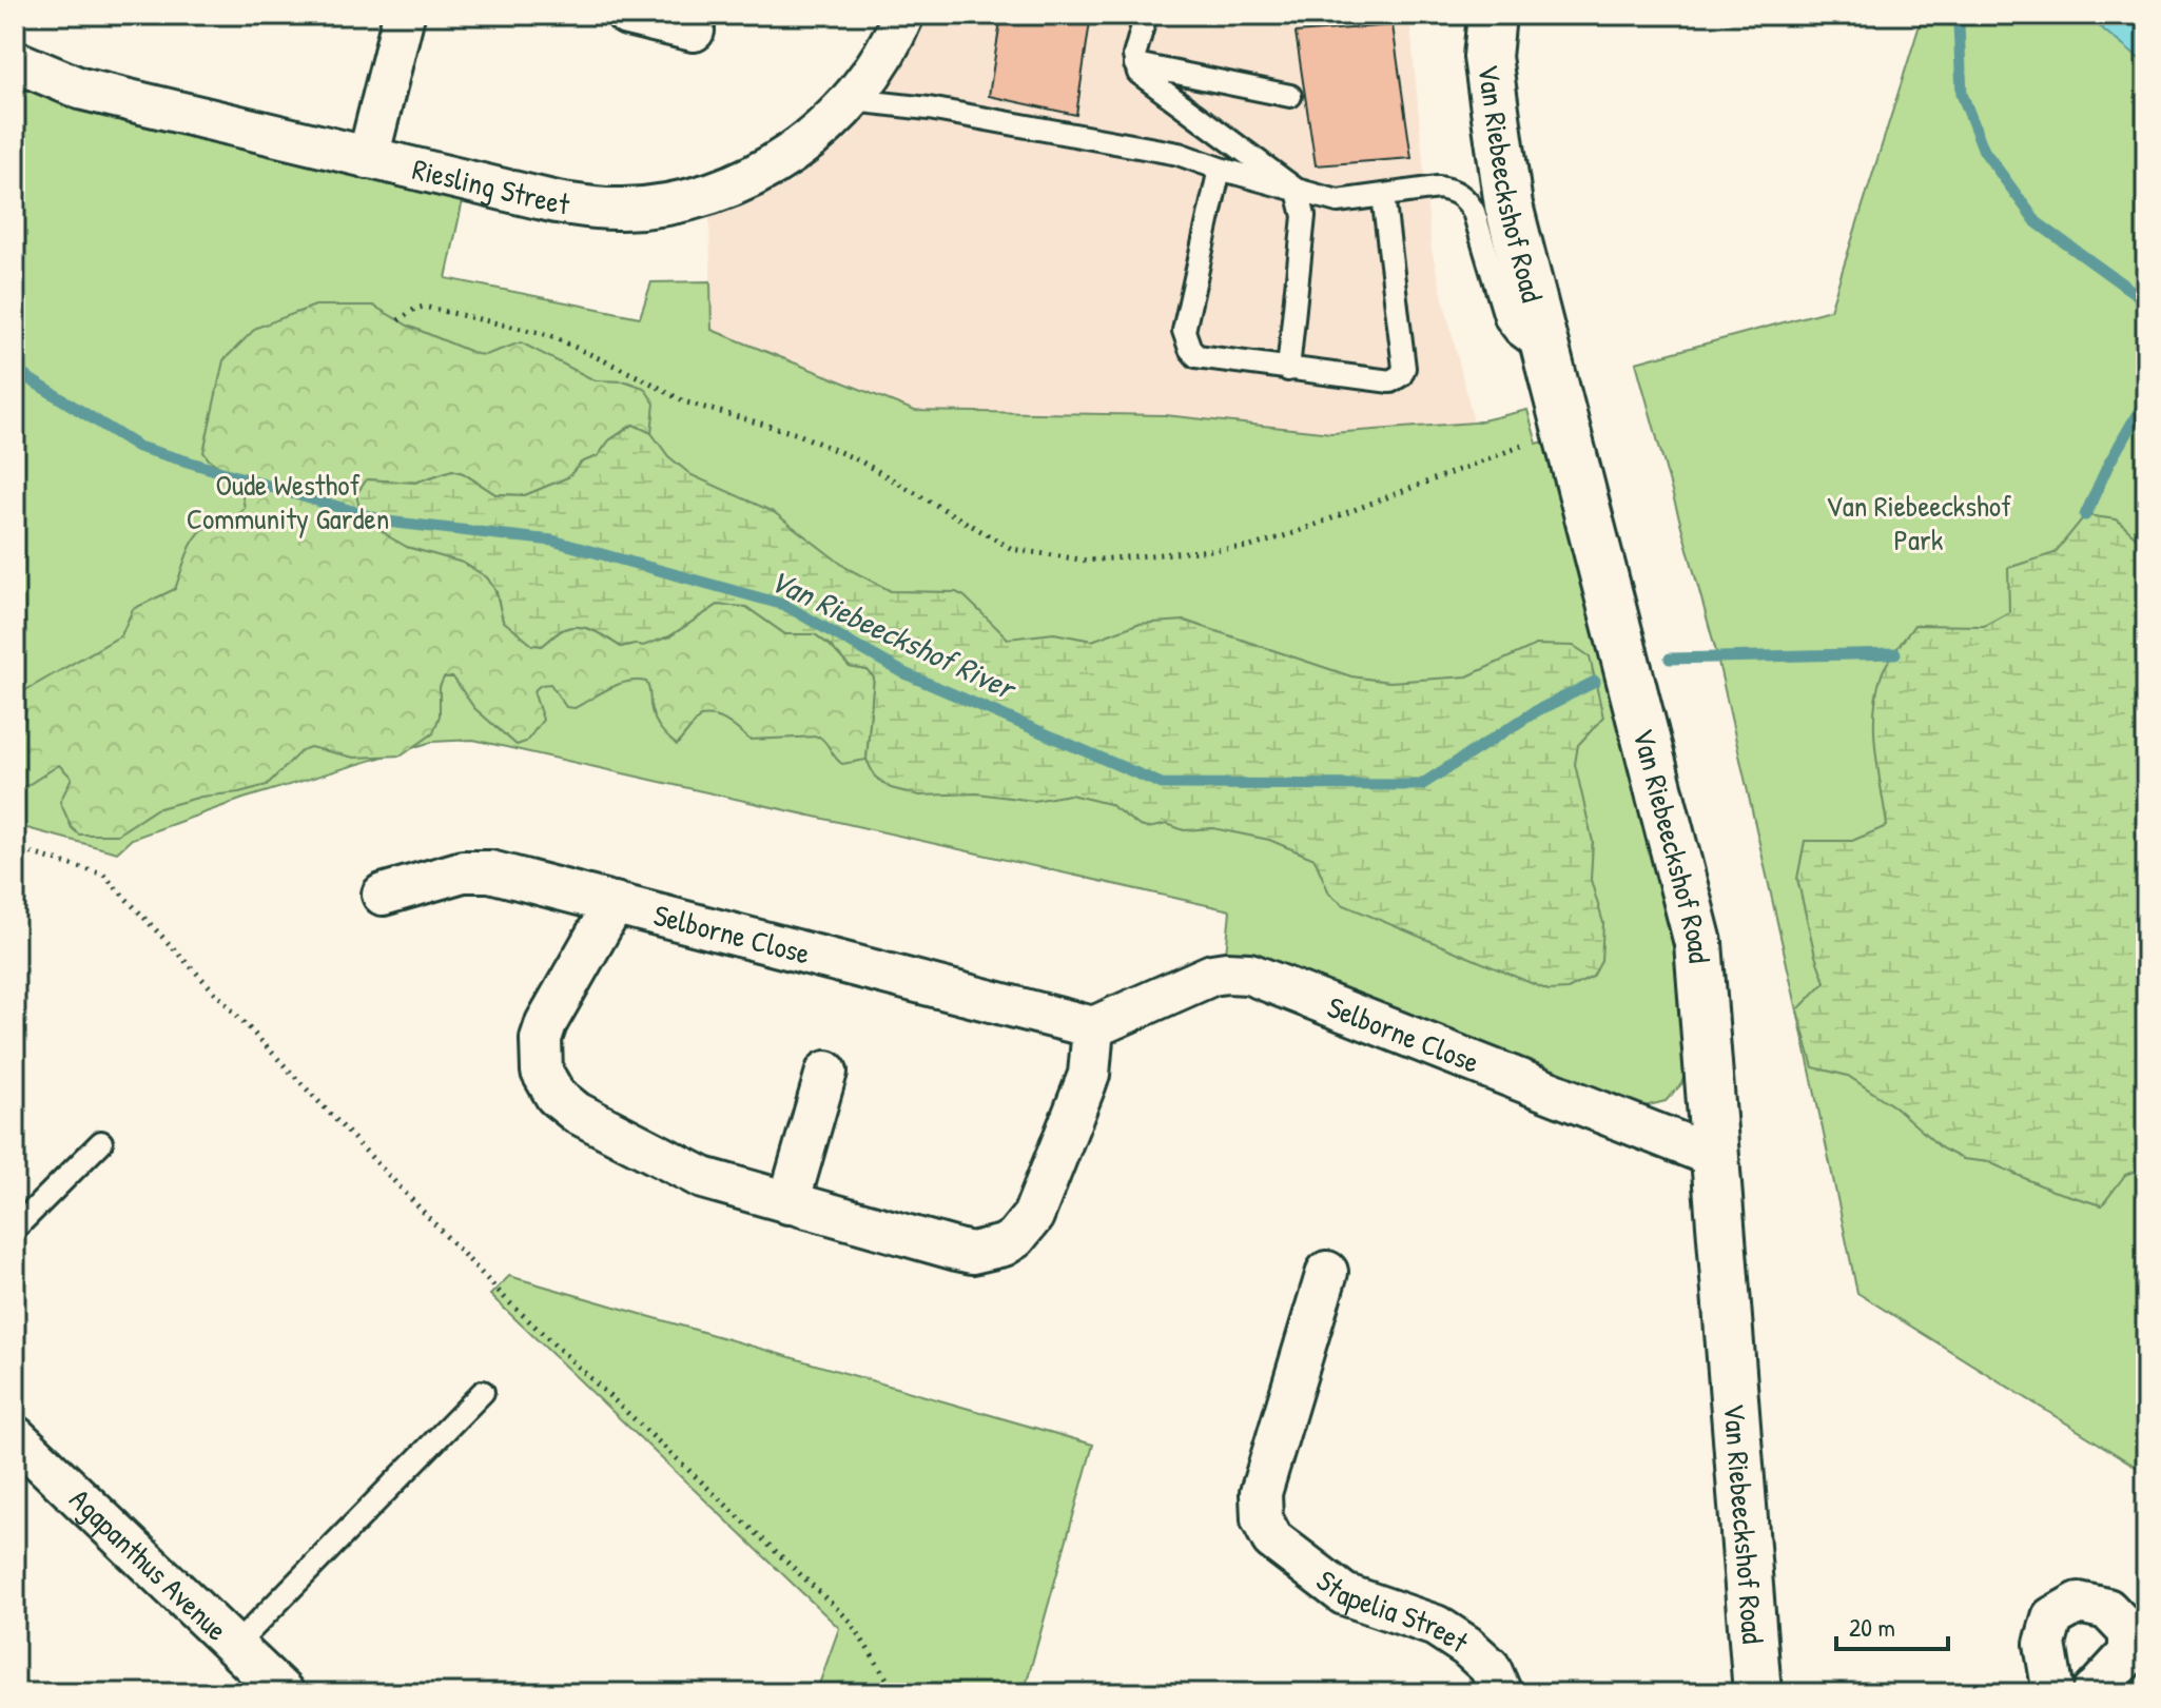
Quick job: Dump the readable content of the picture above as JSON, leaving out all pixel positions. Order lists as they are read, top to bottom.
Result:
{
  "streets": {
    "street": [
      "Van Riebeeckshof Road",
      "Riesling Street",
      "Selborne Close",
      "Agapanthus Avenue",
      "Stapelia Street"
    ]
  },
  "crossings": [
    ["Van Riebeeckshof Road", "Selborne Close"]
  ],
  "water": ["Van Riebeeckshof River"],
  "parks": ["Oude Westhof Community Garden", "Van Riebeeckshof Park"],
  "scale_bar": "20 m"
}
